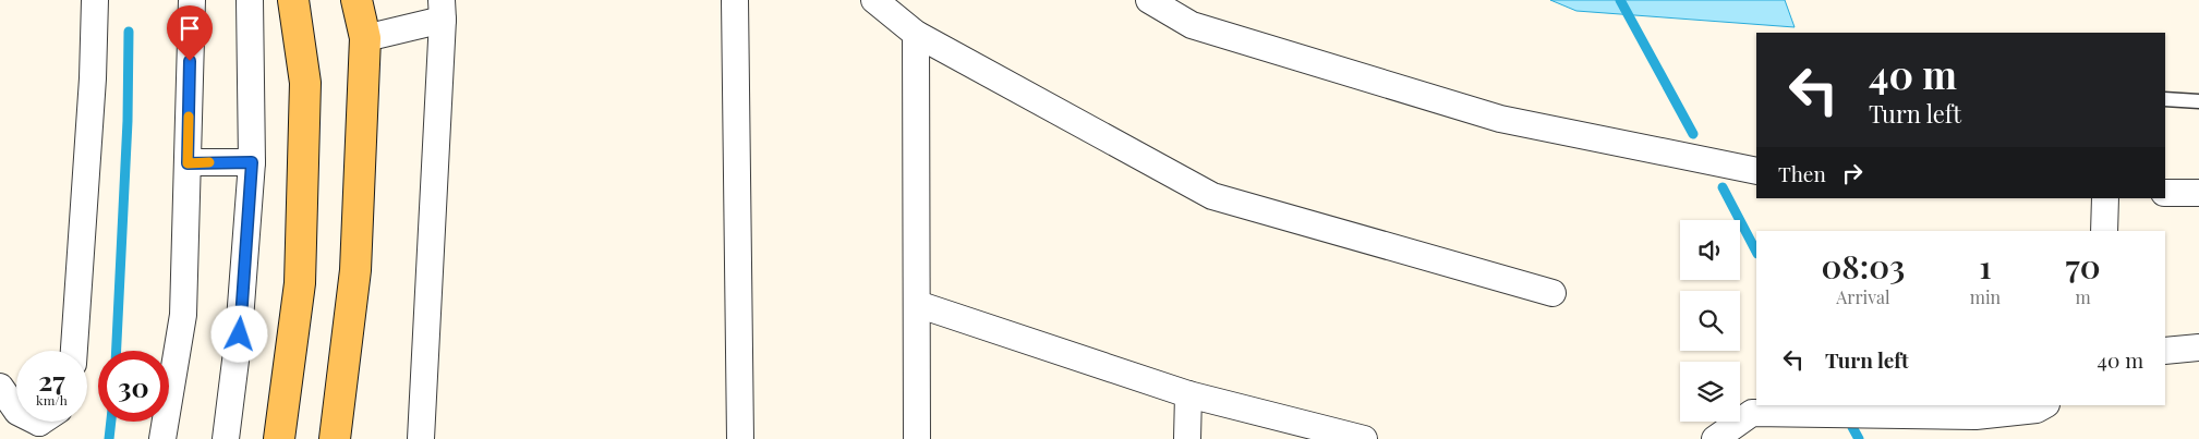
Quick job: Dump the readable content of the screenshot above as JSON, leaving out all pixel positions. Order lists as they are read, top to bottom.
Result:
{
  "page": {
    "turn": ["40 m", "Turn left"],
    "then": "Then",
    "eta": [
      "08:03",
      "Arrival",
      "1",
      "min",
      "70",
      "m"
    ],
    "list": [
      {
        "name": "Turn left",
        "value": "40 m"
      }
    ],
    "speed": "27 km/h",
    "limit": "30"
  }
}
